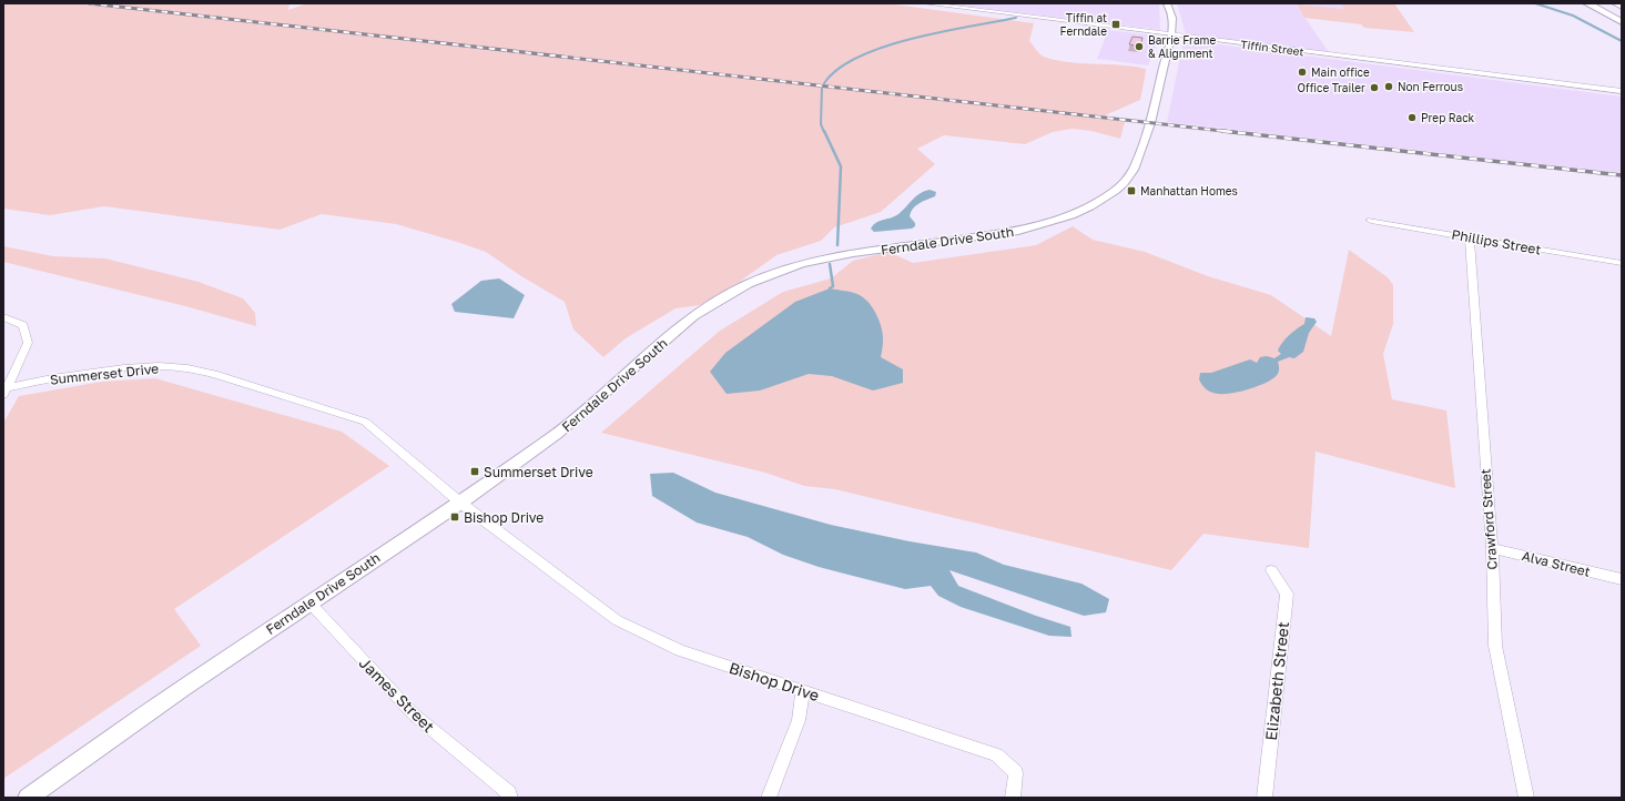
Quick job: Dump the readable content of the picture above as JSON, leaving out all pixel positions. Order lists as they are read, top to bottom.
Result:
{
  "streets": {
    "main road": ["Ferndale Drive South"],
    "street": [
      "Tiffin Street",
      "Phillips Street",
      "Summerset Drive",
      "Crawford Street",
      "Alva Street",
      "Bishop Drive",
      "Elizabeth Street",
      "James Street"
    ]
  },
  "crossings": [
    ["Tiffin Street", "Ferndale Drive South"],
    ["Ferndale Drive South", "Summerset Drive"],
    ["Ferndale Drive South", "Bishop Drive"],
    ["Ferndale Drive South", "James Street"],
    ["Phillips Street", "Crawford Street"],
    ["Summerset Drive", "Bishop Drive"],
    ["Crawford Street", "Alva Street"]
  ],
  "places": {
    "transit": [
      "Tiffin at Ferndale",
      "Manhattan Homes",
      "Summerset Drive",
      "Bishop Drive"
    ],
    "other": [
      "Barrie Frame & Alignment",
      "Main office",
      "Non Ferrous",
      "Office Trailer",
      "Prep Rack"
    ]
  }
}
